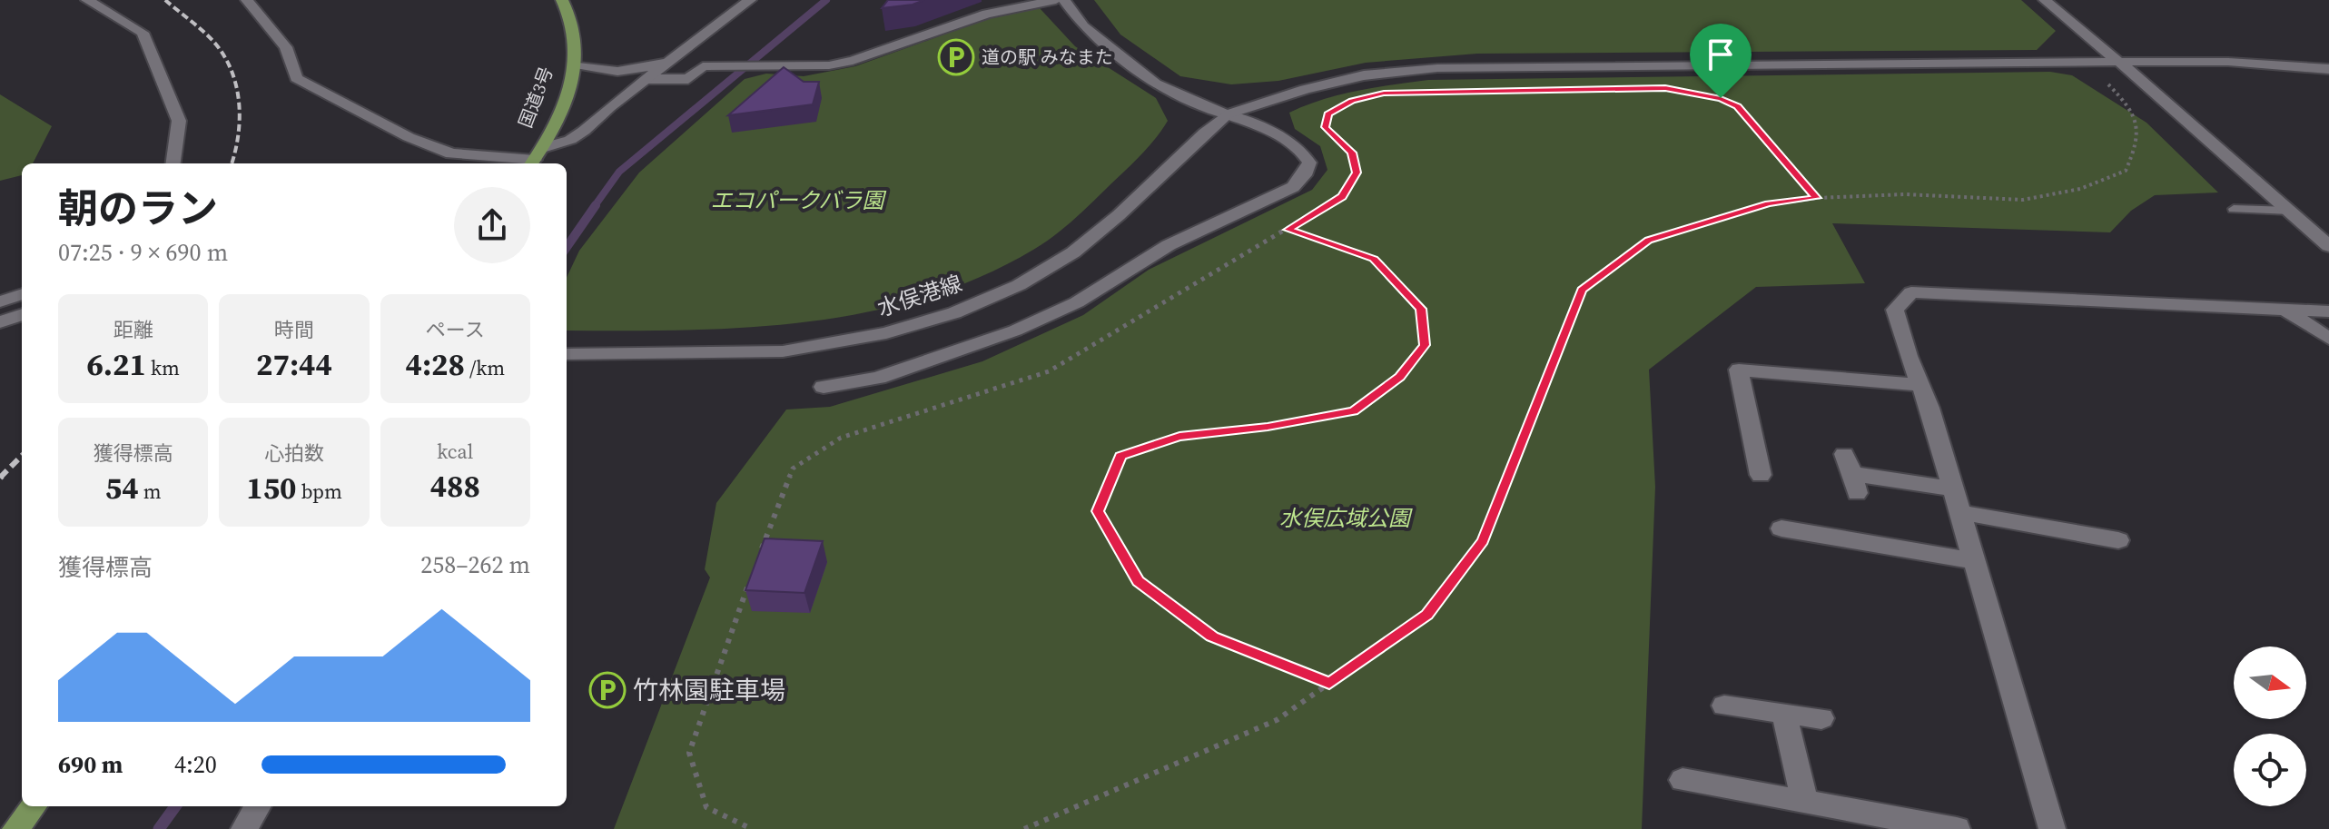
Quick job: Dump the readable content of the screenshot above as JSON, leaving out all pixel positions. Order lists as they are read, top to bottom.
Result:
{
  "streets": {
    "highway": ["国道3号"],
    "street": ["水俣港線"]
  },
  "parks": ["エコパークバラ園", "水俣広域公園"],
  "places": {
    "parking": ["道の駅 みなまた", "竹林園駐車場"]
  },
  "north": "right",
  "page": {
    "heading": ["朝のラン", "07:25 · 9 × 690 m"],
    "stats": [
      ["距離", "6.21 km"],
      ["時間", "27:44"],
      ["ペース", "4:28 /km"],
      ["獲得標高", "54 m"],
      ["心拍数", "150 bpm"],
      ["kcal", "488"]
    ],
    "chart": ["獲得標高", "258–262 m"],
    "list": [
      {
        "name": "690 m",
        "note": "4:20"
      }
    ]
  }
}
